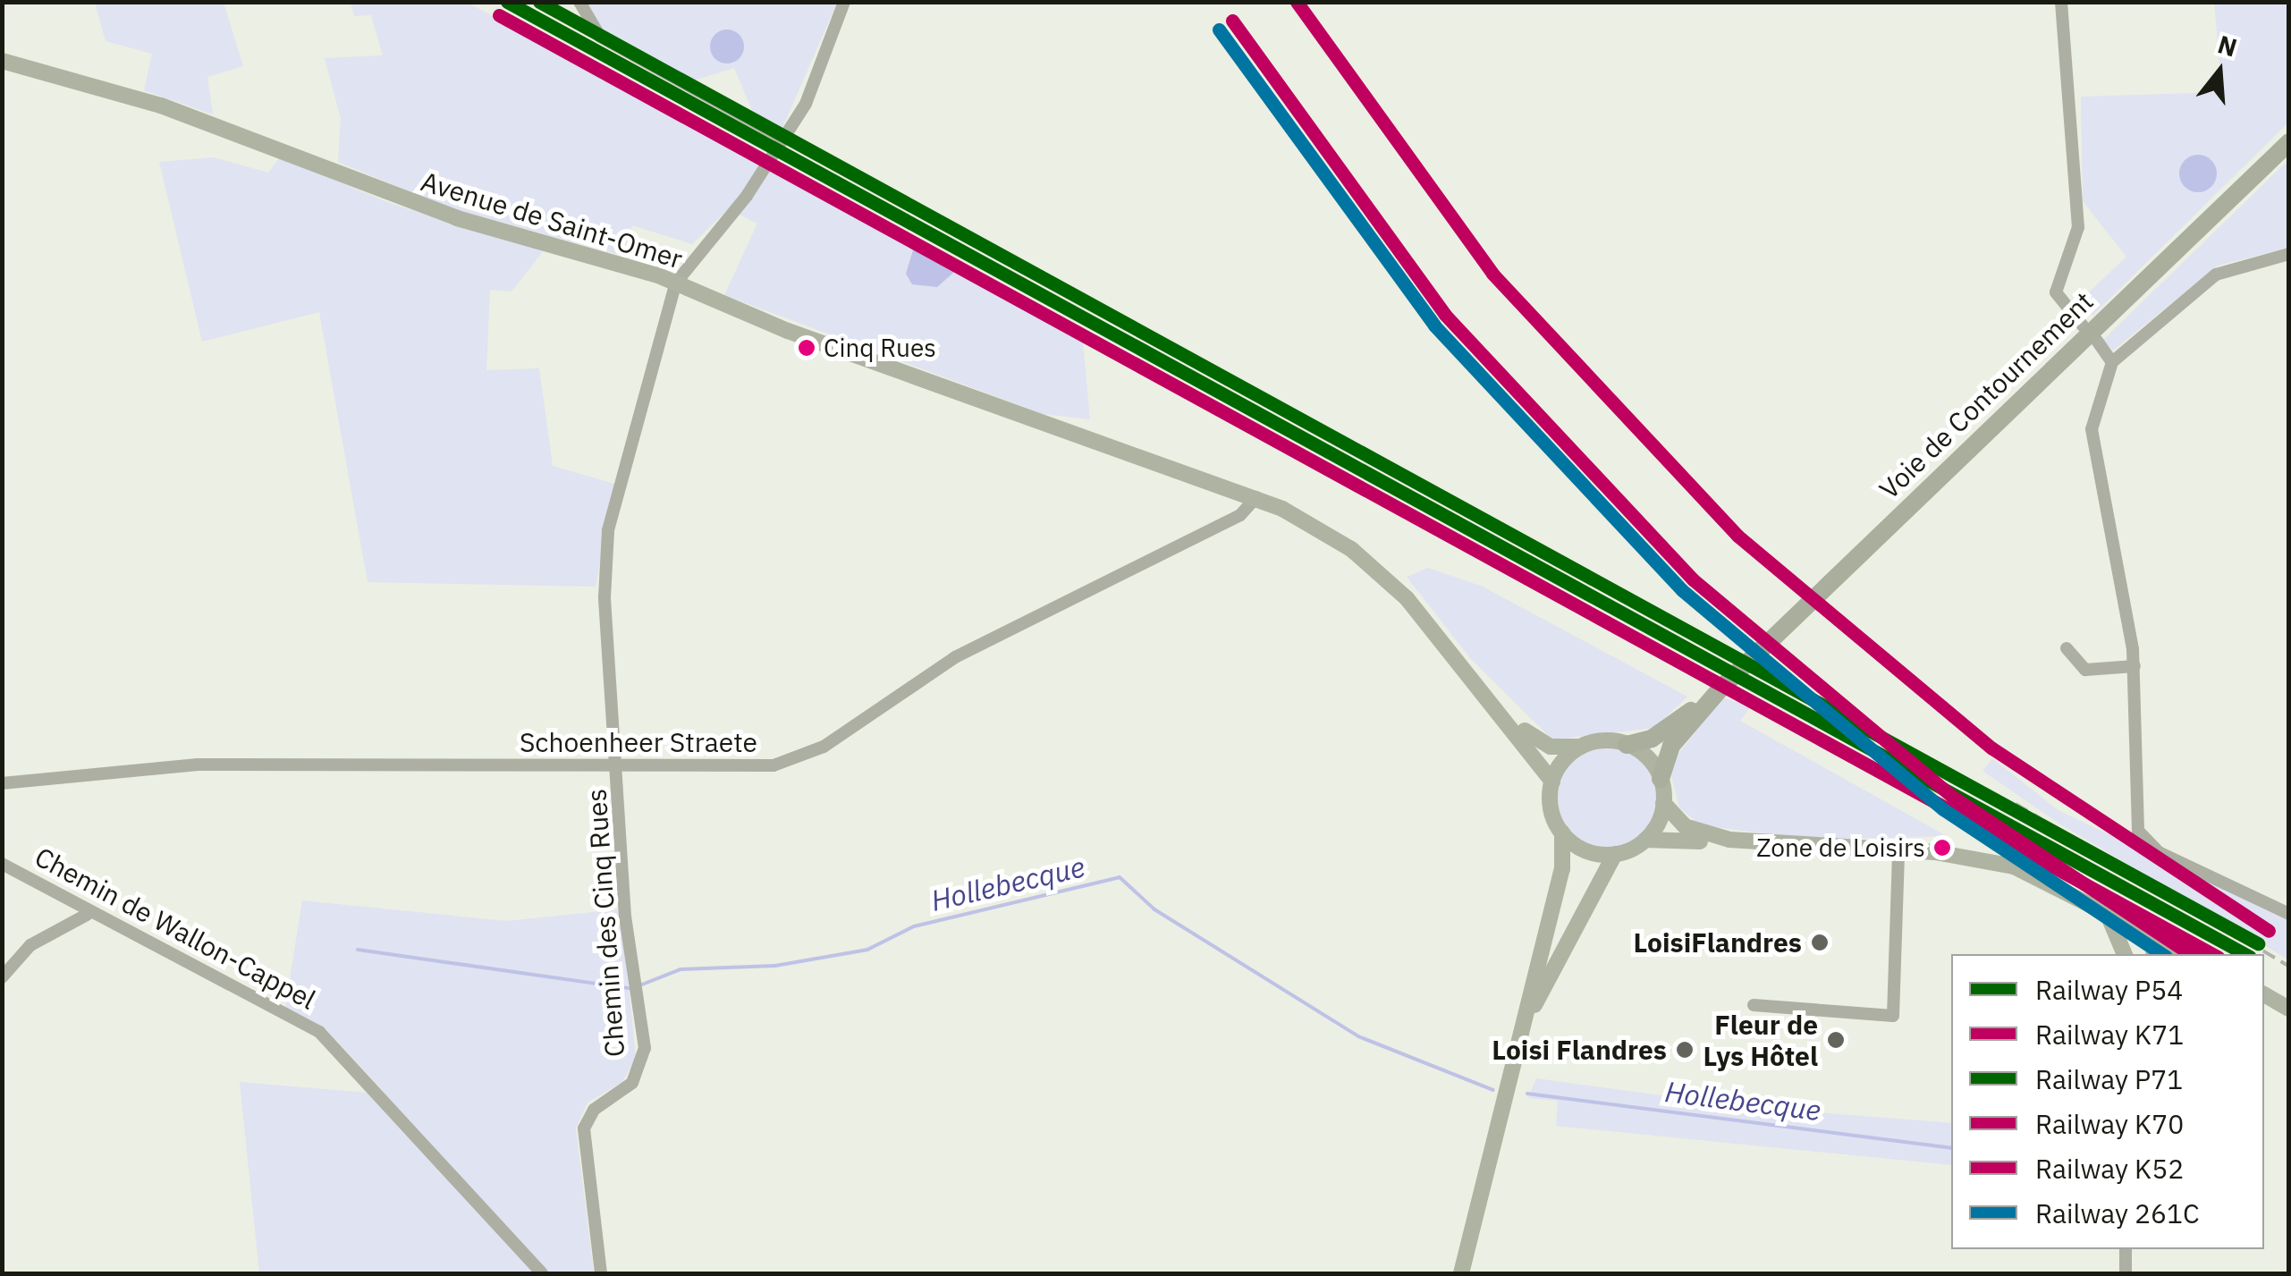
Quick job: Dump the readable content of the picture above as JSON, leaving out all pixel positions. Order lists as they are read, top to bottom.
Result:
{
  "streets": {
    "highway": ["Voie de Contournement"],
    "main road": ["Avenue de Saint-Omer"],
    "street": ["Schoenheer Straete", "Chemin des Cinq Rues", "Chemin de Wallon-Cappel"]
  },
  "crossings": [
    ["Avenue de Saint-Omer", "Voie de Contournement"],
    ["Avenue de Saint-Omer", "Schoenheer Straete"],
    ["Avenue de Saint-Omer", "Chemin des Cinq Rues"],
    ["Schoenheer Straete", "Chemin des Cinq Rues"]
  ],
  "water": ["Hollebecque"],
  "places": [
    "Cinq Rues",
    "Zone de Loisirs",
    "LoisiFlandres",
    "Fleur de Lys Hôtel",
    "Loisi Flandres"
  ],
  "lines": [
    "rail line P54",
    "rail line P71",
    "rail line K52",
    "rail line K71",
    "rail line K70",
    "rail line 261C"
  ],
  "legend": [
    "Railway P54",
    "Railway K71",
    "Railway P71",
    "Railway K70",
    "Railway K52",
    "Railway 261C"
  ],
  "north": "top"
}
